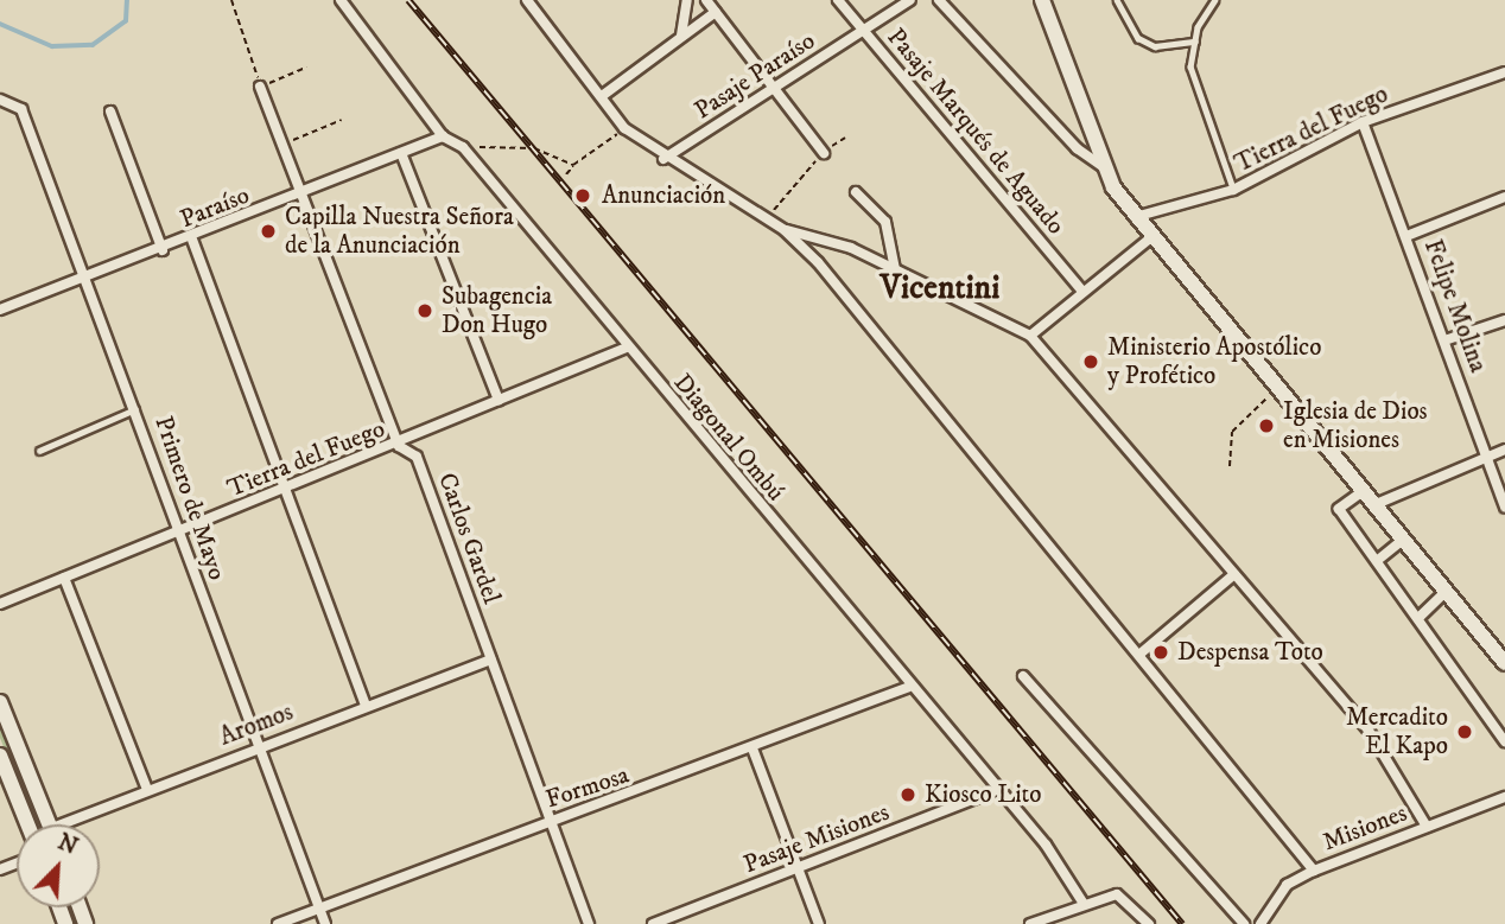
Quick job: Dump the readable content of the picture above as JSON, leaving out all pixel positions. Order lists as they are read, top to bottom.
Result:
{
  "streets": {
    "street": [
      "Pasaje Paraíso",
      "Tierra del Fuego",
      "Pasaje Marqués de Aguado",
      "Paraíso",
      "Felipe Molina",
      "Diagonal Ombú",
      "Primero de Mayo",
      "Carlos Gardel",
      "Aromos",
      "Formosa",
      "Misiones",
      "Pasaje Misiones"
    ]
  },
  "crossings": [
    ["Pasaje Paraíso", "Pasaje Marqués de Aguado"],
    ["Tierra del Fuego", "Felipe Molina"],
    ["Tierra del Fuego", "Diagonal Ombú"],
    ["Tierra del Fuego", "Primero de Mayo"],
    ["Tierra del Fuego", "Carlos Gardel"],
    ["Paraíso", "Diagonal Ombú"],
    ["Paraíso", "Primero de Mayo"],
    ["Paraíso", "Carlos Gardel"],
    ["Diagonal Ombú", "Formosa"],
    ["Diagonal Ombú", "Pasaje Misiones"],
    ["Primero de Mayo", "Aromos"],
    ["Primero de Mayo", "Formosa"],
    ["Carlos Gardel", "Aromos"],
    ["Carlos Gardel", "Formosa"]
  ],
  "districts": ["Vicentini"],
  "places": [
    "Anunciación",
    "Capilla Nuestra Señora de la Anunciación",
    "Subagencia Don Hugo",
    "Ministerio Apostólico y Profético",
    "Iglesia de Dios en Misiones",
    "Despensa Toto",
    "Mercadito El Kapo",
    "Kiosco Lito"
  ],
  "north": "top right"
}
